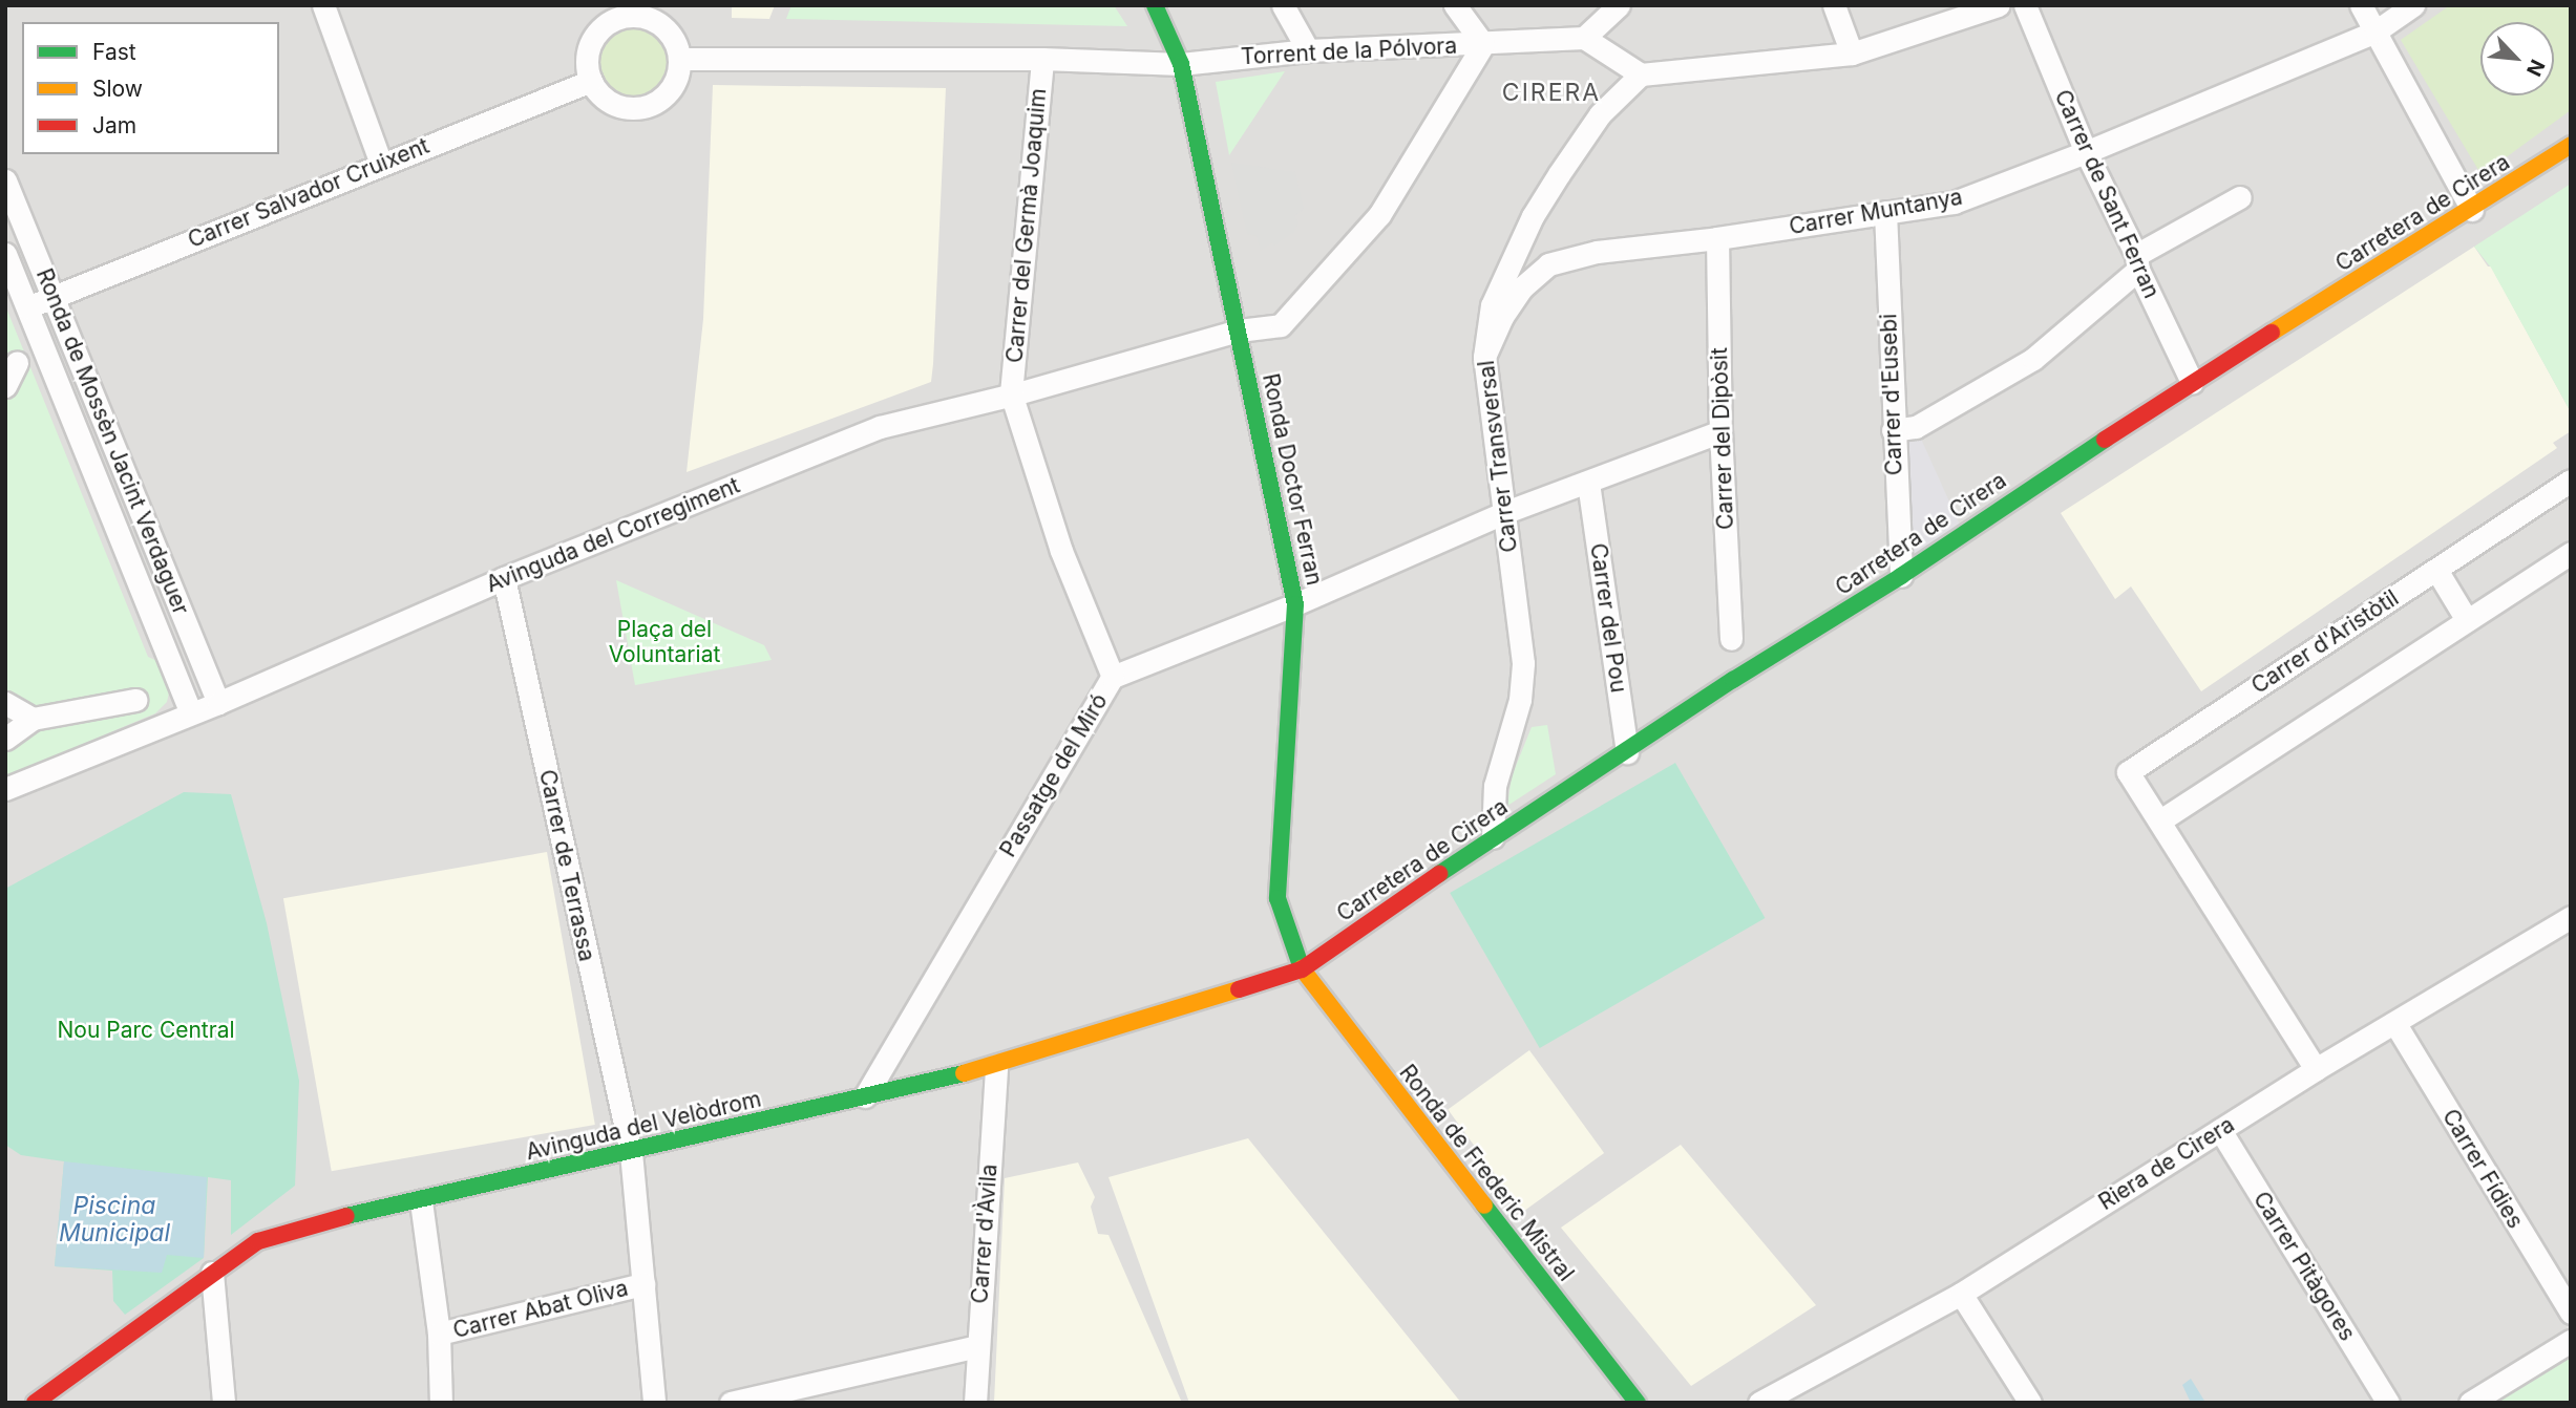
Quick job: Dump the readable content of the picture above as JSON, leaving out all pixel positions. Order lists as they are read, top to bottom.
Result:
{
  "streets": {
    "street": [
      "Torrent de la Pólvora",
      "Carrer Salvador Cruixent",
      "Carrer de Sant Ferran",
      "Carrer Muntanya",
      "Carretera de Cirera",
      "Carrer del Germà Joaquim",
      "Carrer d'Eusebi",
      "Carrer del Dipòsit",
      "Ronda de Mossèn Jacint Verdaguer",
      "Carrer Transversal",
      "Ronda Doctor Ferran",
      "Avinguda del Corregiment",
      "Carrer del Pou",
      "Carrer d'Aristòtil",
      "Passatge del Miró",
      "Carrer de Terrassa",
      "Avinguda del Velòdrom",
      "Riera de Cirera",
      "Carrer Fídies",
      "Ronda de Frederic Mistral",
      "Carrer d'Àvila",
      "Carrer Pitàgores",
      "Carrer Abat Oliva"
    ]
  },
  "crossings": [
    ["Torrent de la Pólvora", "Carrer Salvador Cruixent"],
    ["Torrent de la Pólvora", "Carrer del Germà Joaquim"],
    ["Torrent de la Pólvora", "Ronda Doctor Ferran"],
    ["Torrent de la Pólvora", "Avinguda del Corregiment"],
    ["Carrer Salvador Cruixent", "Ronda de Mossèn Jacint Verdaguer"],
    ["Carrer de Sant Ferran", "Carrer Muntanya"],
    ["Carrer de Sant Ferran", "Carretera de Cirera"],
    ["Carrer Muntanya", "Carrer d'Eusebi"],
    ["Carrer Muntanya", "Carrer del Dipòsit"],
    ["Carrer Muntanya", "Carrer Transversal"],
    ["Carretera de Cirera", "Carrer d'Eusebi"],
    ["Carretera de Cirera", "Carrer Transversal"],
    ["Carretera de Cirera", "Ronda Doctor Ferran"],
    ["Carretera de Cirera", "Carrer del Pou"],
    ["Carretera de Cirera", "Avinguda del Velòdrom"],
    ["Carretera de Cirera", "Ronda de Frederic Mistral"],
    ["Carrer del Germà Joaquim", "Avinguda del Corregiment"],
    ["Carrer del Germà Joaquim", "Passatge del Miró"],
    ["Ronda de Mossèn Jacint Verdaguer", "Avinguda del Corregiment"],
    ["Ronda Doctor Ferran", "Avinguda del Corregiment"],
    ["Ronda Doctor Ferran", "Avinguda del Velòdrom"],
    ["Ronda Doctor Ferran", "Ronda de Frederic Mistral"],
    ["Avinguda del Corregiment", "Passatge del Miró"],
    ["Avinguda del Corregiment", "Carrer de Terrassa"],
    ["Carrer d'Aristòtil", "Riera de Cirera"],
    ["Passatge del Miró", "Avinguda del Velòdrom"],
    ["Carrer de Terrassa", "Avinguda del Velòdrom"],
    ["Carrer de Terrassa", "Carrer Abat Oliva"],
    ["Avinguda del Velòdrom", "Ronda de Frederic Mistral"],
    ["Avinguda del Velòdrom", "Carrer d'Àvila"],
    ["Riera de Cirera", "Carrer Fídies"],
    ["Riera de Cirera", "Carrer Pitàgores"]
  ],
  "districts": ["CIRERA"],
  "water": ["Piscina Municipal"],
  "parks": ["Plaça del Voluntariat", "Nou Parc Central"],
  "legend": ["Fast", "Slow", "Jam"],
  "north": "bottom right"
}
